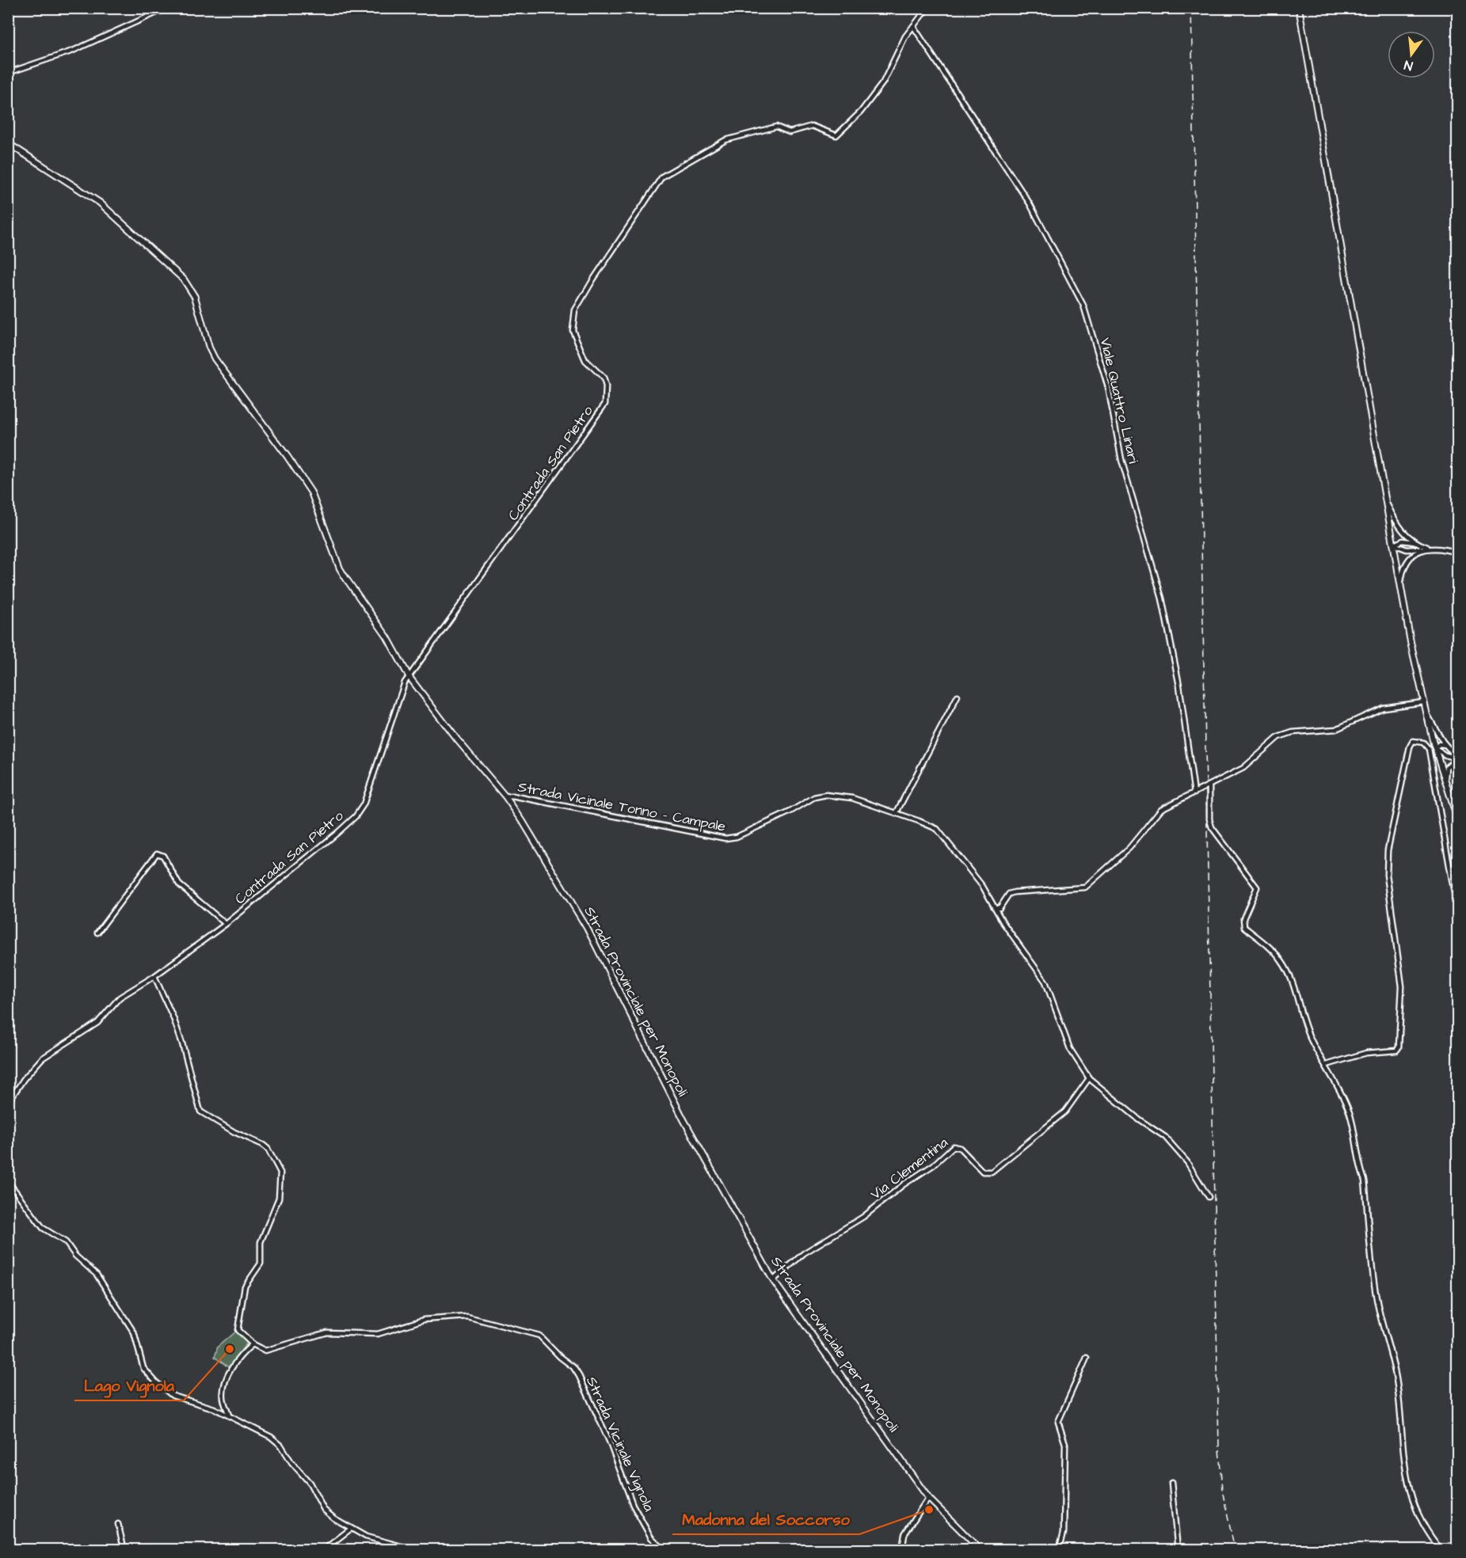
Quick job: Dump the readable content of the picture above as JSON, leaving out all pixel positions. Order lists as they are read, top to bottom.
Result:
{
  "streets": {
    "street": [
      "Viale Quattro Linari",
      "Contrada San Pietro",
      "Strada Vicinale Tonno - Campale",
      "Strada Provinciale per Monopoli",
      "Via Clementina",
      "Strada Vicinale Vignola"
    ]
  },
  "crossings": [
    ["Viale Quattro Linari", "Contrada San Pietro"],
    ["Contrada San Pietro", "Strada Provinciale per Monopoli"],
    ["Strada Vicinale Tonno - Campale", "Strada Provinciale per Monopoli"],
    ["Strada Vicinale Tonno - Campale", "Via Clementina"],
    ["Strada Provinciale per Monopoli", "Via Clementina"]
  ],
  "places": ["Lago Vignola", "Madonna del Soccorso"],
  "north": "bottom"
}
